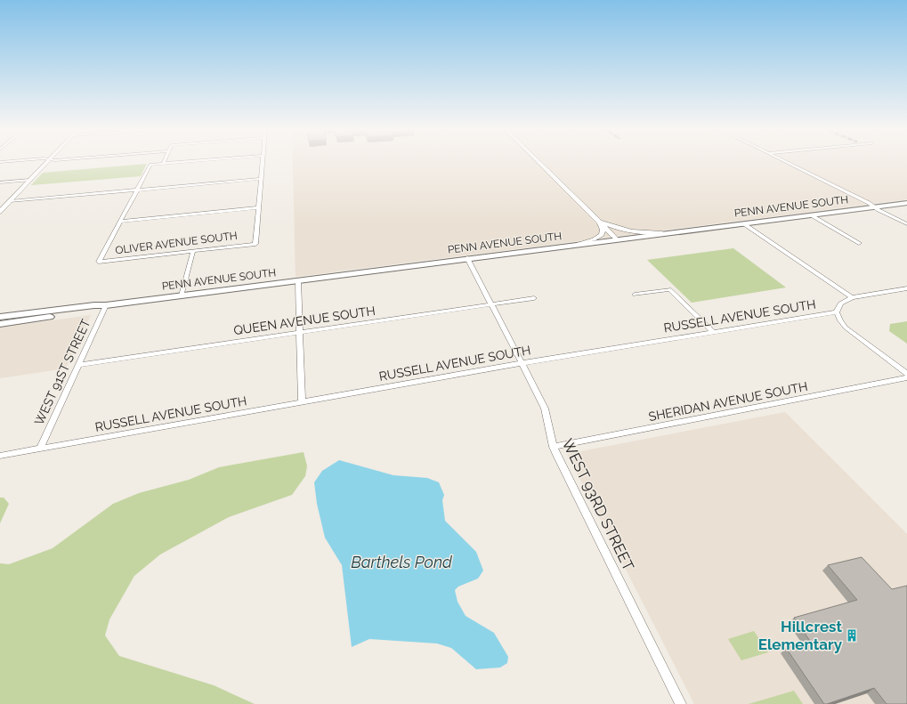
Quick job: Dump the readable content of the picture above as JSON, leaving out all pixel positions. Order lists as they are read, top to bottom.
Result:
{
  "streets": {
    "main road": ["PENN AVENUE SOUTH"],
    "street": [
      "OLIVER AVENUE SOUTH",
      "RUSSELL AVENUE SOUTH",
      "QUEEN AVENUE SOUTH",
      "WEST 91ST STREET",
      "SHERIDAN AVENUE SOUTH",
      "WEST 93RD STREET"
    ]
  },
  "crossings": [
    ["PENN AVENUE SOUTH", "WEST 91ST STREET"],
    ["PENN AVENUE SOUTH", "WEST 93RD STREET"],
    ["RUSSELL AVENUE SOUTH", "WEST 91ST STREET"],
    ["RUSSELL AVENUE SOUTH", "WEST 93RD STREET"],
    ["QUEEN AVENUE SOUTH", "WEST 91ST STREET"],
    ["QUEEN AVENUE SOUTH", "WEST 93RD STREET"],
    ["SHERIDAN AVENUE SOUTH", "WEST 93RD STREET"]
  ],
  "water": ["Barthels Pond"],
  "places": {
    "building": ["Hillcrest Elementary"]
  }
}
